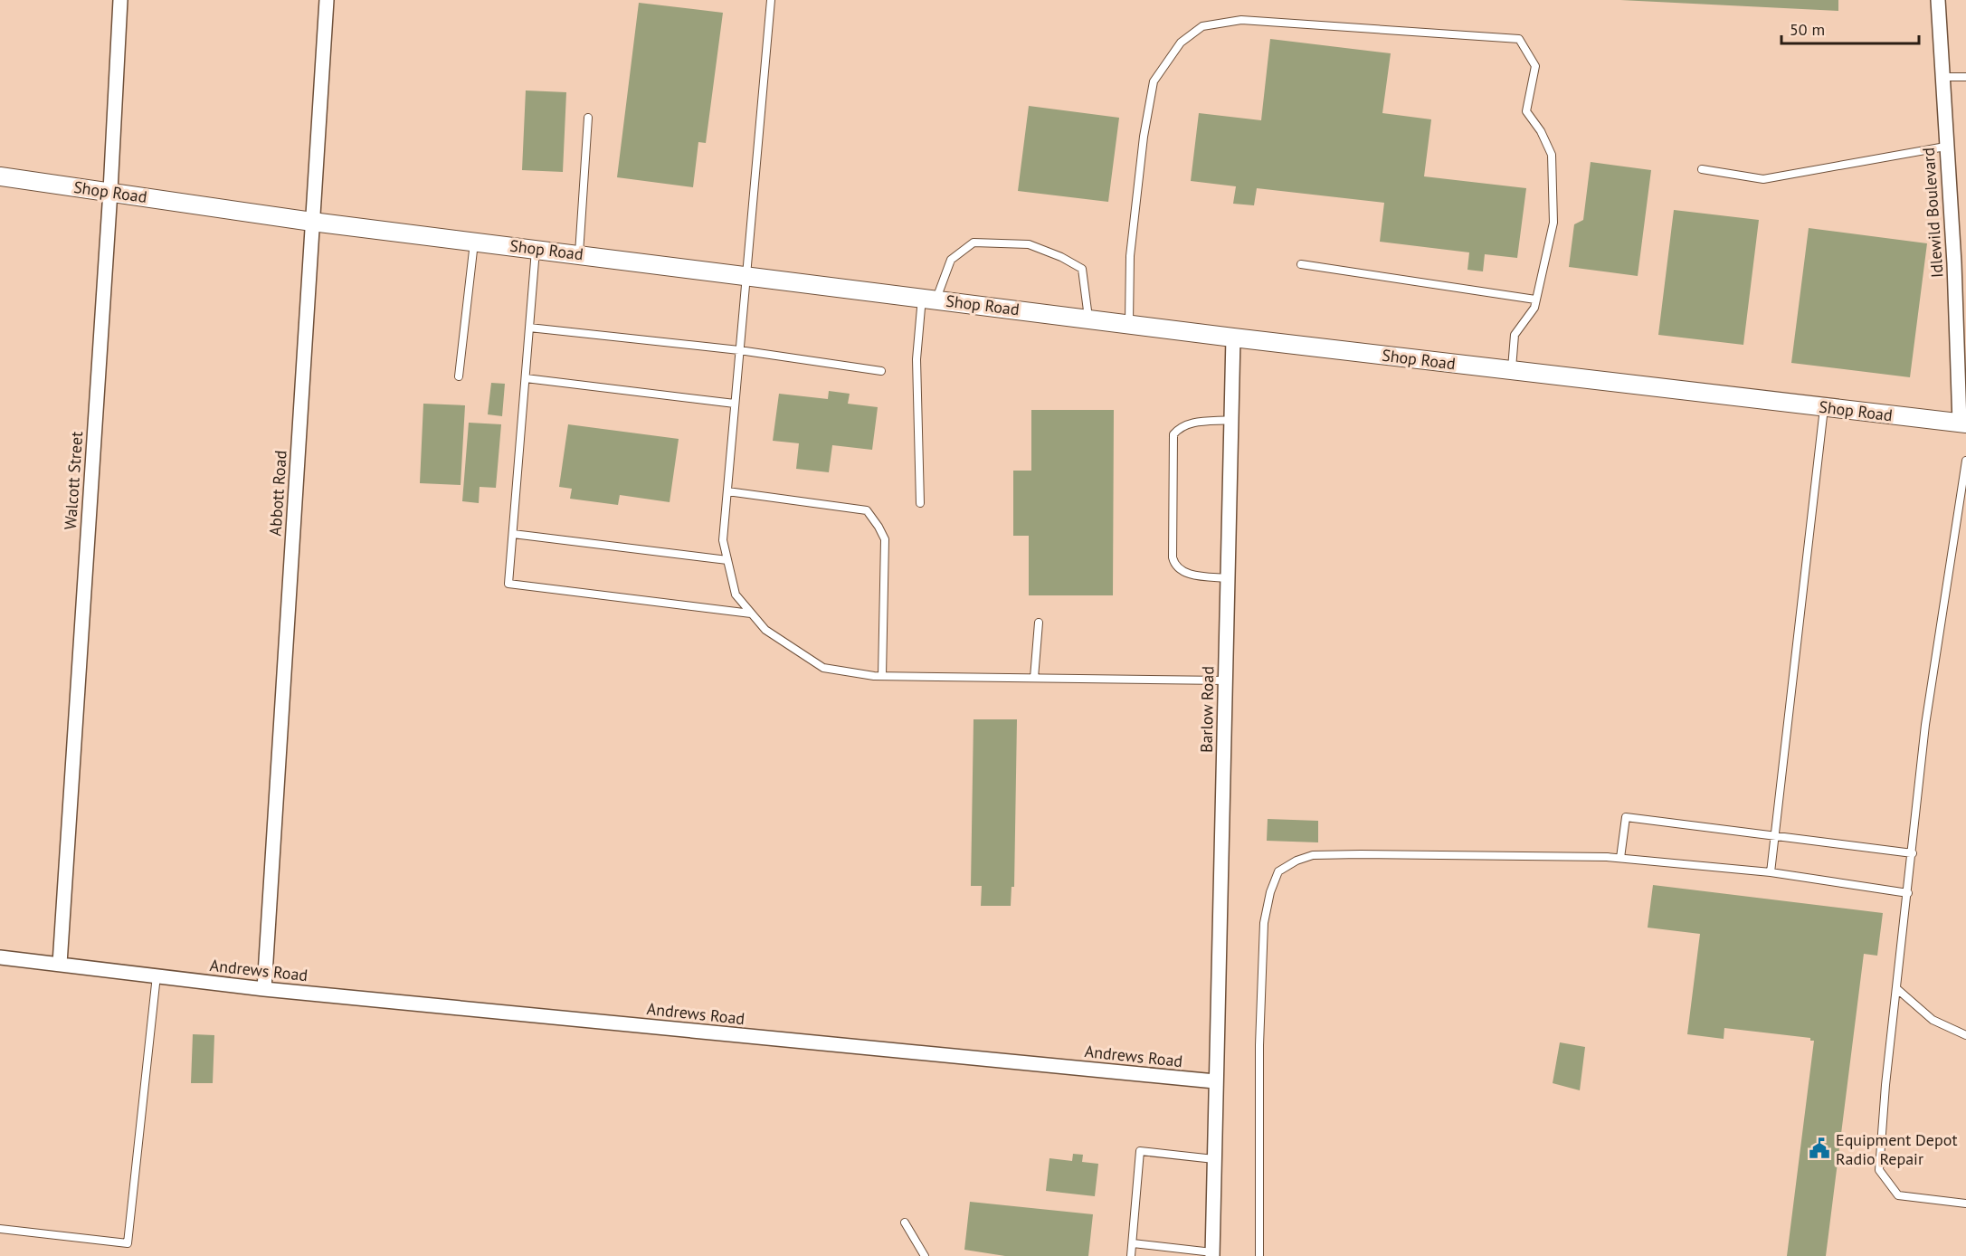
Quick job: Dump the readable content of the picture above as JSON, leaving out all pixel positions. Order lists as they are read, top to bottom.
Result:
{
  "streets": {
    "street": [
      "Shop Road",
      "Idlewild Boulevard",
      "Walcott Street",
      "Abbott Road",
      "Barlow Road",
      "Andrews Road"
    ]
  },
  "crossings": [
    ["Shop Road", "Idlewild Boulevard"],
    ["Shop Road", "Walcott Street"],
    ["Shop Road", "Abbott Road"],
    ["Shop Road", "Barlow Road"],
    ["Walcott Street", "Andrews Road"],
    ["Abbott Road", "Andrews Road"],
    ["Barlow Road", "Andrews Road"]
  ],
  "places": {
    "public building": ["Equipment Depot Radio Repair"]
  },
  "scale_bar": "50 m"
}
